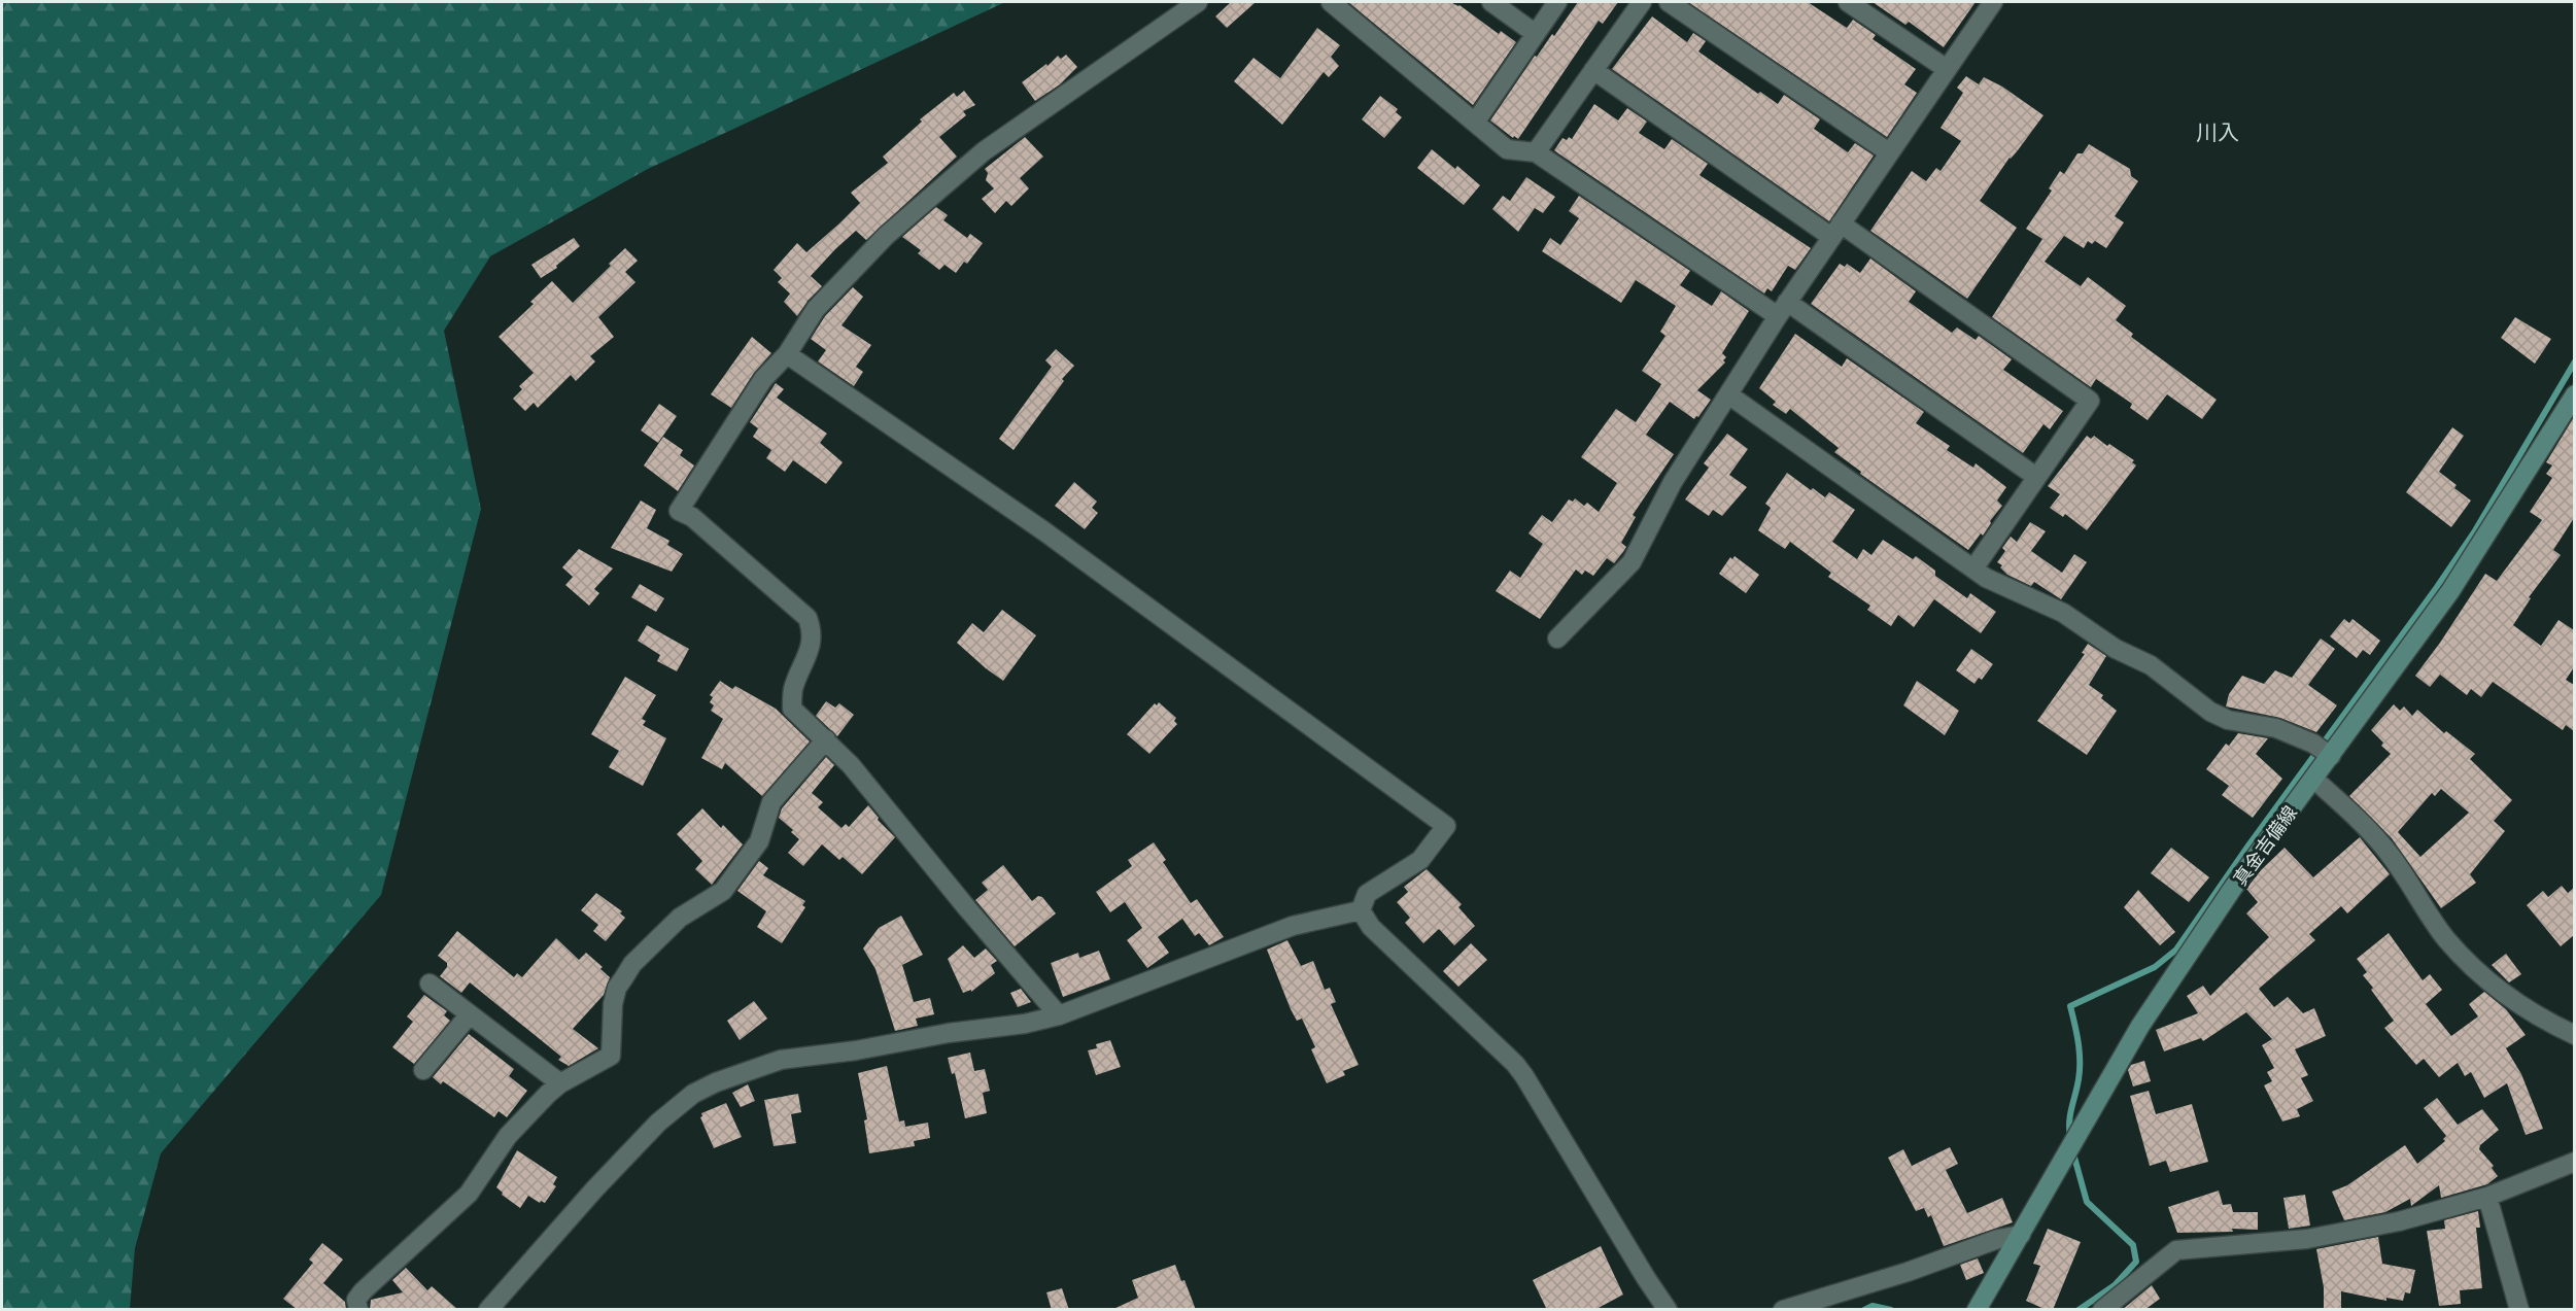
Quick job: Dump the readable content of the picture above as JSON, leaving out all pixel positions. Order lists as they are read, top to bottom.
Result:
{
  "streets": {
    "main road": ["真金吉備線"]
  },
  "districts": ["川入"]
}
